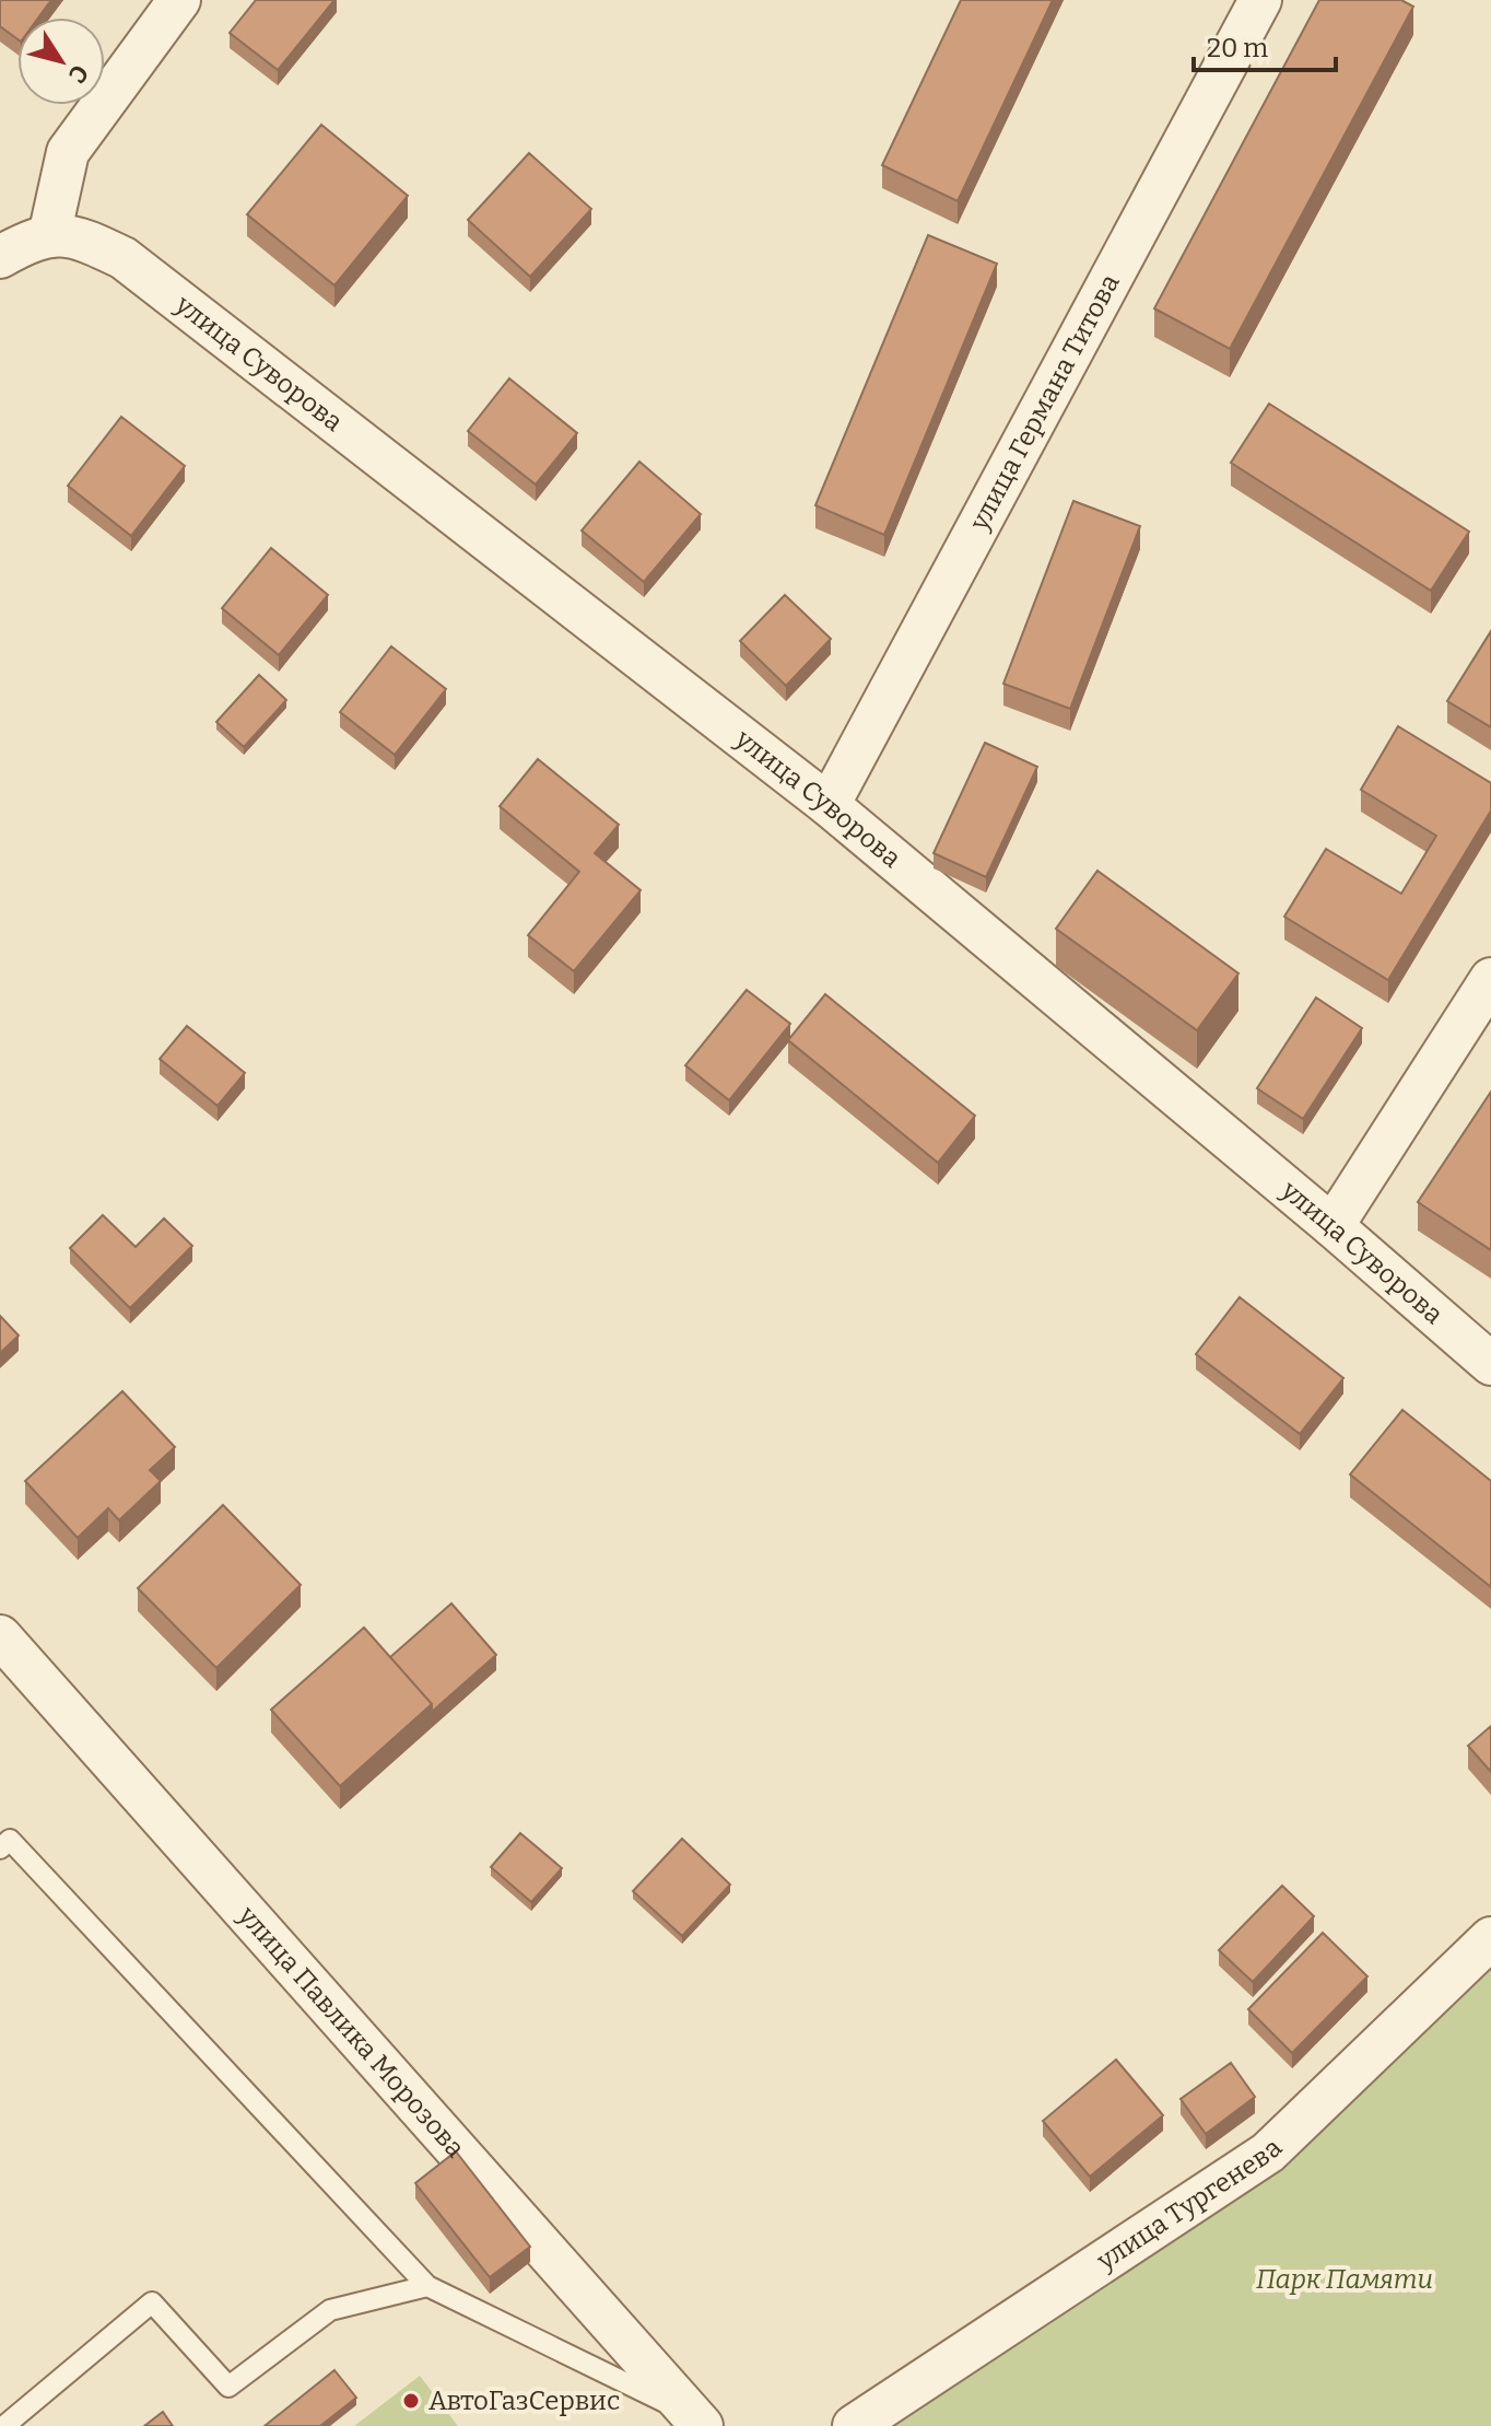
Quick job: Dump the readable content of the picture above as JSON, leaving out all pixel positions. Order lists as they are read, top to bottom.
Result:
{
  "streets": {
    "street": [
      "улица Суворова",
      "улица Германа Титова",
      "улица Павлика Морозова",
      "улица Тургенева"
    ]
  },
  "crossings": [
    ["улица Суворова", "улица Германа Титова"]
  ],
  "parks": ["Парк Памяти"],
  "places": ["АвтоГазСервис"],
  "scale_bar": "20 m",
  "north": "bottom right"
}
